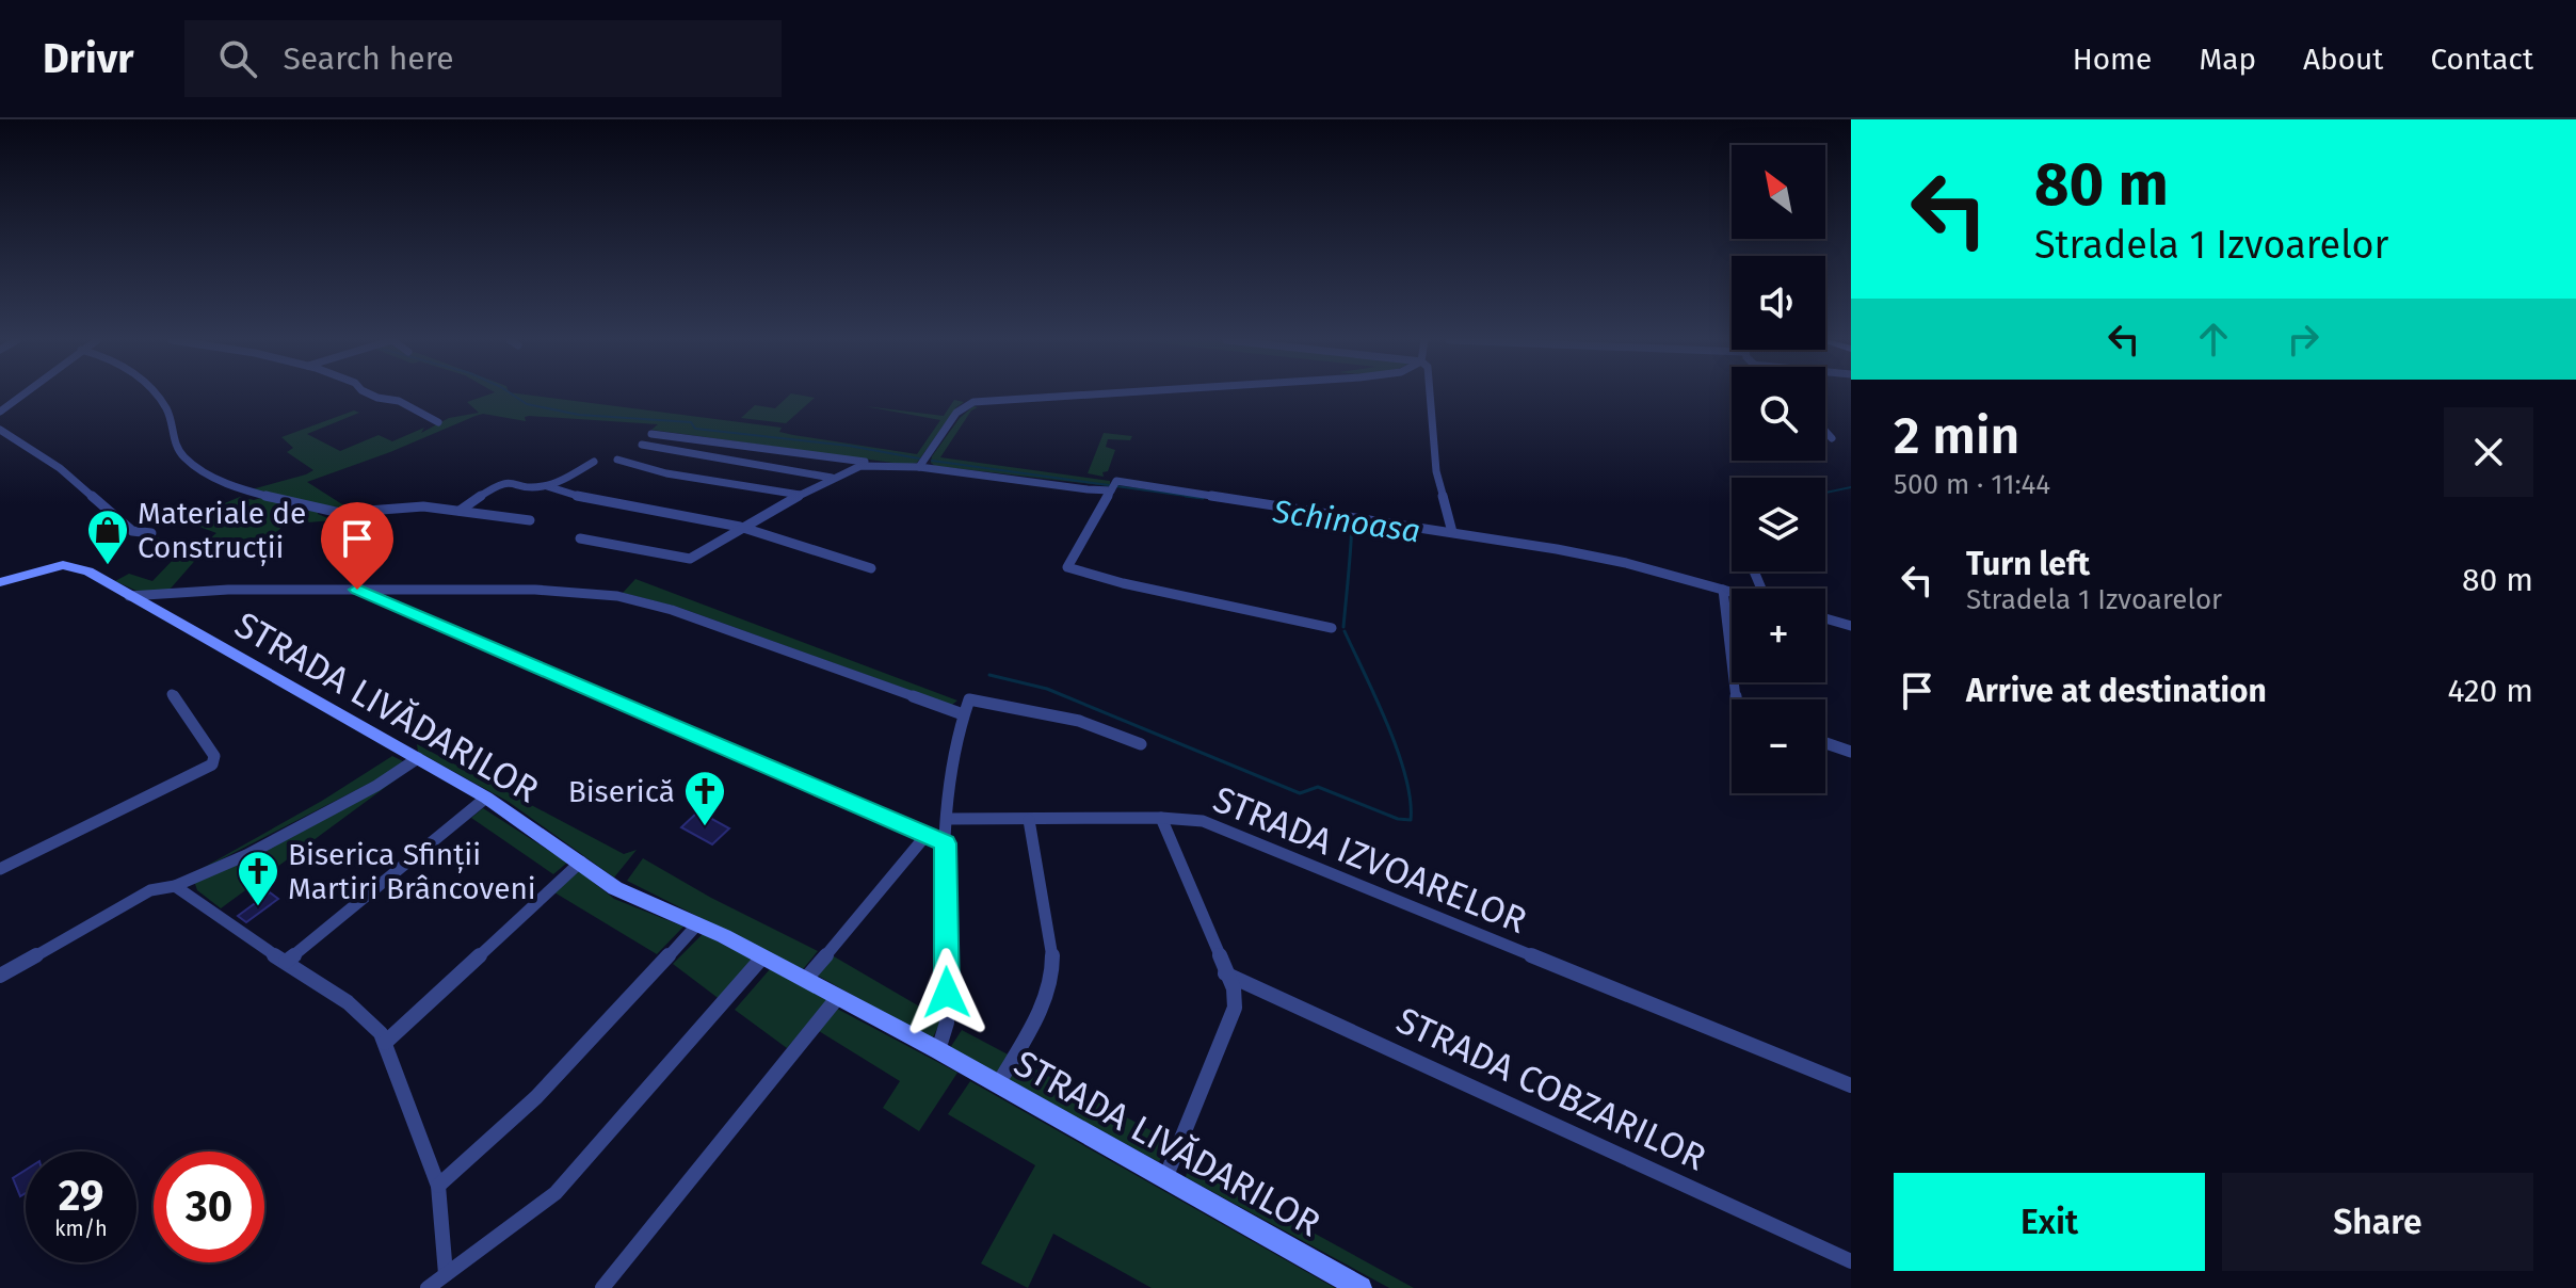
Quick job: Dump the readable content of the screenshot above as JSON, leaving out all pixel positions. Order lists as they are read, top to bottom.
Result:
{
  "streets": {
    "street": ["STRADA LIVĂDARILOR", "STRADA IZVOARELOR", "STRADA COBZARILOR"]
  },
  "water": ["Schinoasa"],
  "places": {
    "shop": ["Materiale de Construcții"],
    "church": ["Biserică", "Biserica Sfinții Martiri Brâncoveni"]
  },
  "north": "top left",
  "page": {
    "header": "Drivr",
    "search": "Search here",
    "nav": [
      "Home",
      "Map",
      "About",
      "Contact"
    ],
    "turn": ["80 m", "Stradela 1 Izvoarelor"],
    "map_buttons": ["+", "−"],
    "heading": ["2 min", "500 m · 11:44"],
    "list": [
      {
        "name": "Turn left",
        "note": "Stradela 1 Izvoarelor",
        "value": "80 m"
      },
      {
        "name": "Arrive at destination",
        "value": "420 m"
      }
    ],
    "speed": "29 km/h",
    "limit": "30",
    "buttons": ["Exit", "Share"]
  }
}
